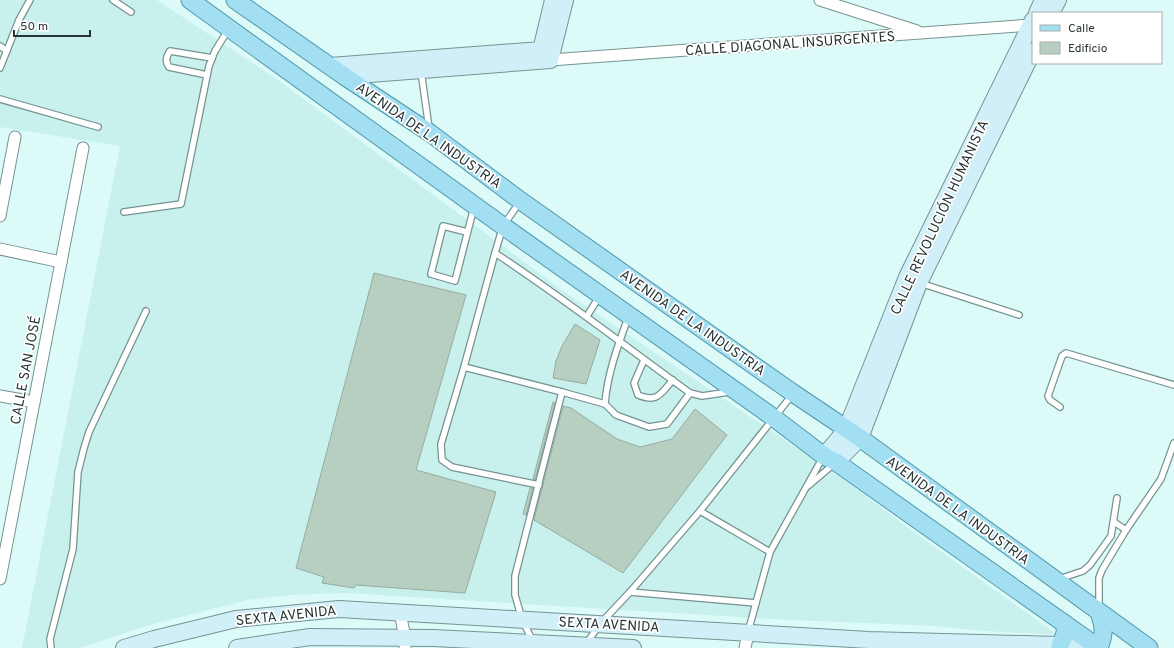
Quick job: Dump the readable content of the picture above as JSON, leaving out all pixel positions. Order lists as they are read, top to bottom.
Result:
{
  "streets": {
    "main road": [
      "CALLE DIAGONAL INSURGENTES",
      "AVENIDA DE LA INDUSTRIA",
      "CALLE REVOLUCIÓN HUMANISTA",
      "SEXTA AVENIDA"
    ],
    "street": ["CALLE SAN JOSÉ"]
  },
  "crossings": [
    ["CALLE DIAGONAL INSURGENTES", "AVENIDA DE LA INDUSTRIA"],
    ["AVENIDA DE LA INDUSTRIA", "CALLE REVOLUCIÓN HUMANISTA"],
    ["AVENIDA DE LA INDUSTRIA", "SEXTA AVENIDA"]
  ],
  "legend": ["Calle", "Edificio"],
  "scale_bar": "50 m"
}
